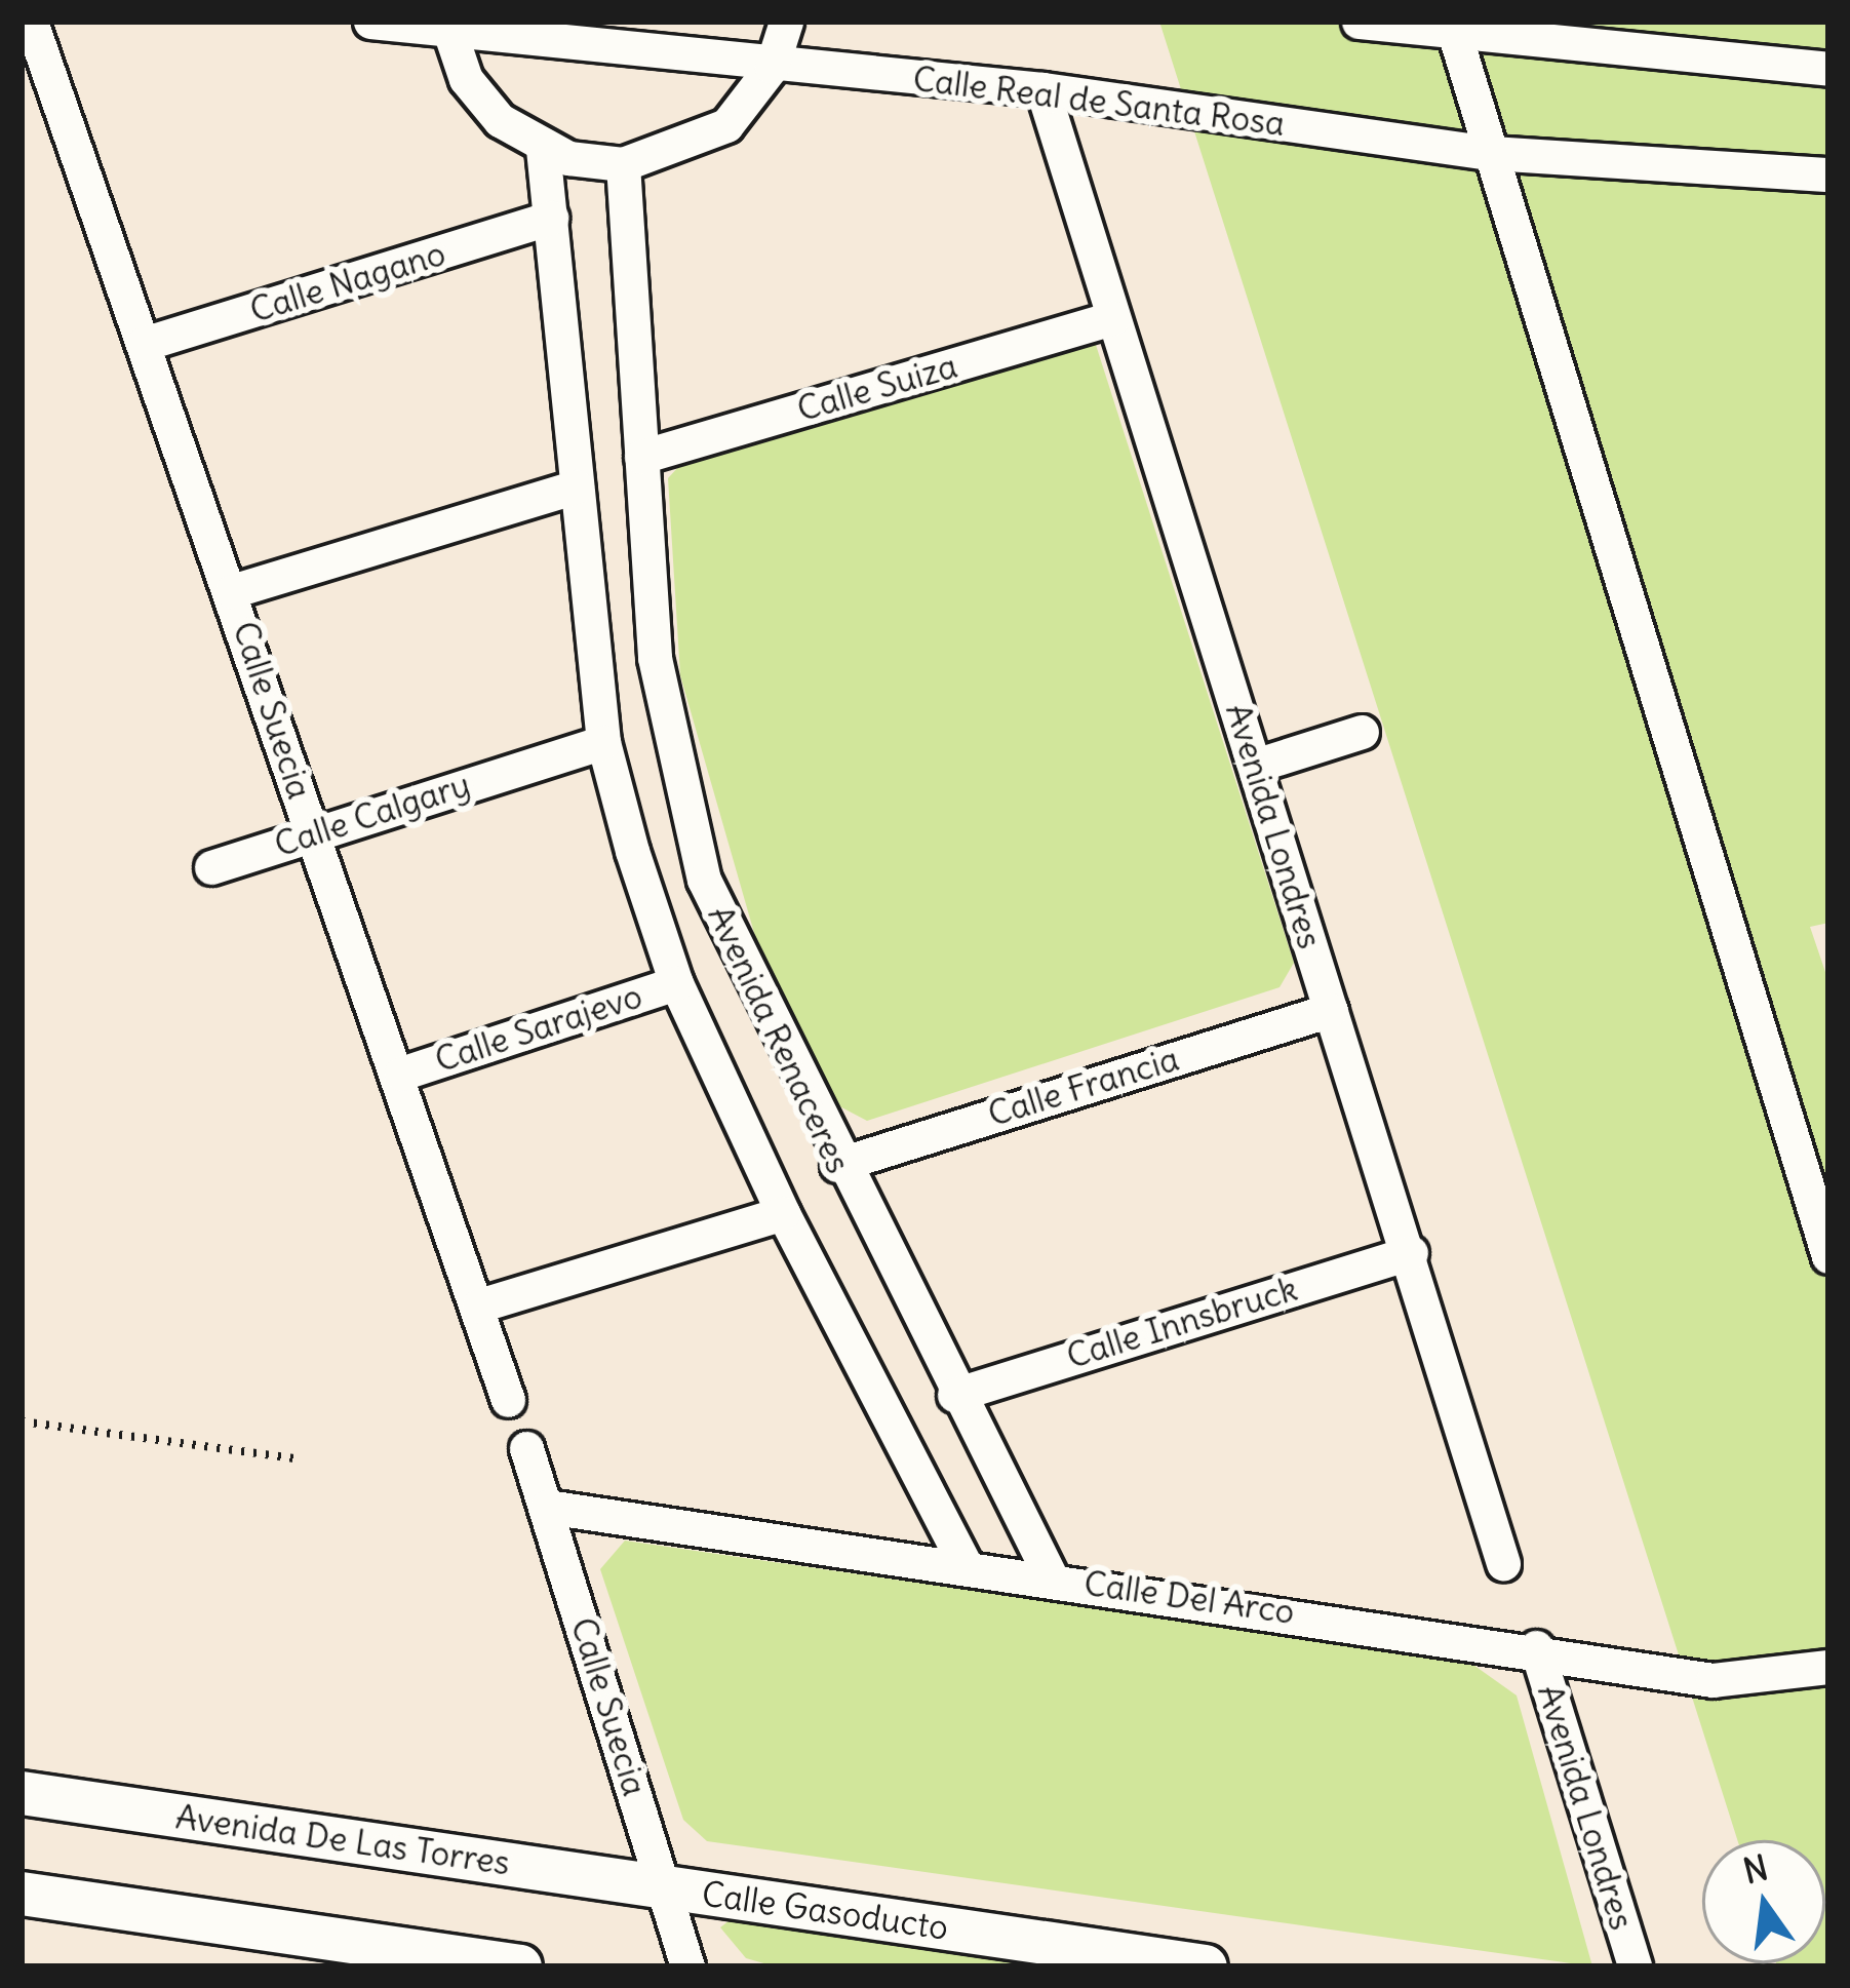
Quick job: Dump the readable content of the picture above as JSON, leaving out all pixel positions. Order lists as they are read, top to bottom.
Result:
{
  "streets": {
    "street": [
      "Calle Real de Santa Rosa",
      "Calle Nagano",
      "Calle Suiza",
      "Calle Suecia",
      "Calle Calgary",
      "Avenida Londres",
      "Calle Sarajevo",
      "Avenida Renaceres",
      "Calle Francia",
      "Calle Innsbruck",
      "Calle Del Arco",
      "Avenida De Las Torres",
      "Calle Gasoducto"
    ]
  },
  "crossings": [
    ["Calle Real de Santa Rosa", "Avenida Londres"],
    ["Calle Nagano", "Calle Suecia"],
    ["Calle Nagano", "Avenida Renaceres"],
    ["Calle Suiza", "Avenida Londres"],
    ["Calle Suiza", "Avenida Renaceres"],
    ["Calle Suecia", "Calle Calgary"],
    ["Calle Suecia", "Calle Sarajevo"],
    ["Calle Suecia", "Calle Del Arco"],
    ["Calle Suecia", "Avenida De Las Torres"],
    ["Calle Suecia", "Calle Gasoducto"],
    ["Calle Calgary", "Avenida Renaceres"],
    ["Avenida Londres", "Calle Francia"],
    ["Avenida Londres", "Calle Innsbruck"],
    ["Avenida Londres", "Calle Del Arco"],
    ["Calle Sarajevo", "Avenida Renaceres"],
    ["Avenida Renaceres", "Calle Francia"],
    ["Avenida Renaceres", "Calle Innsbruck"],
    ["Avenida Renaceres", "Calle Del Arco"],
    ["Avenida De Las Torres", "Calle Gasoducto"]
  ],
  "north": "top"
}
